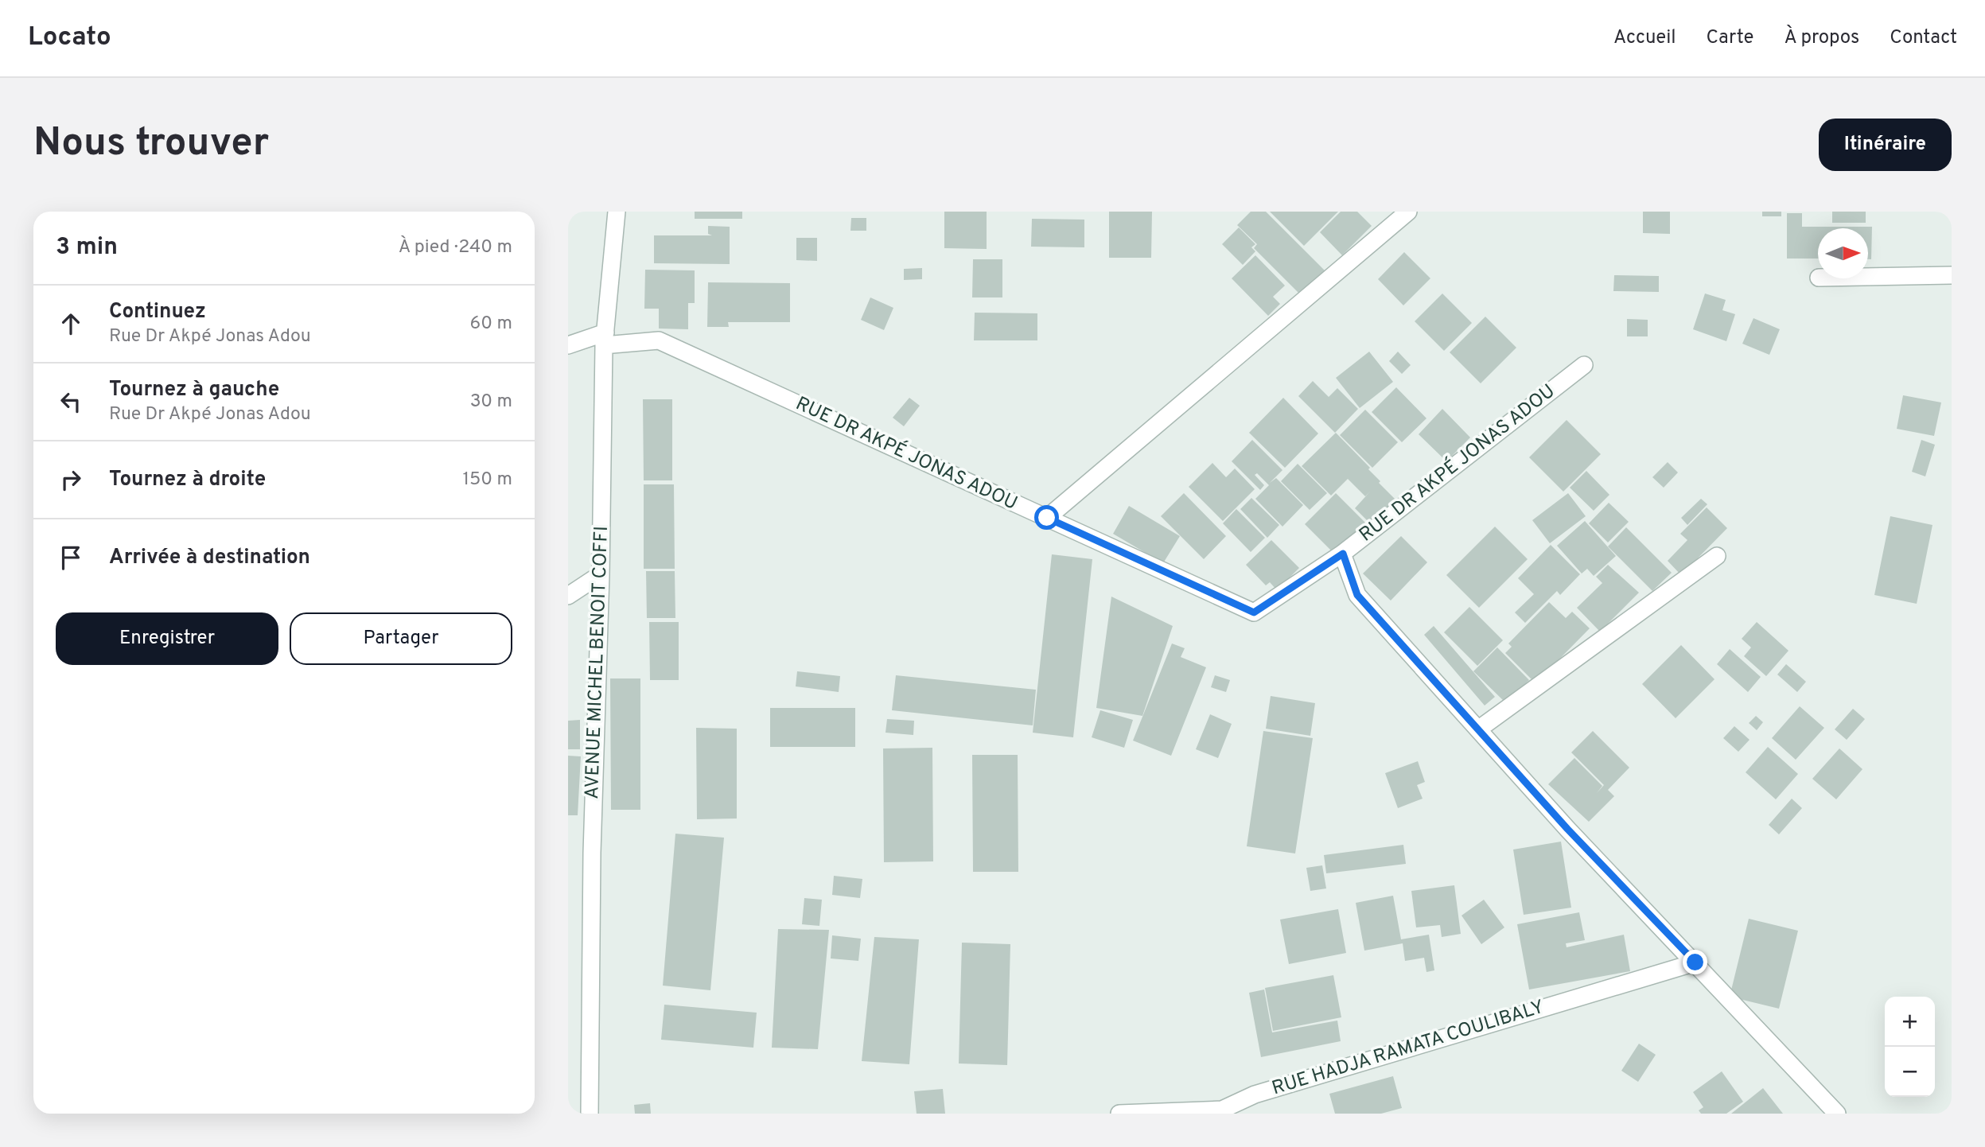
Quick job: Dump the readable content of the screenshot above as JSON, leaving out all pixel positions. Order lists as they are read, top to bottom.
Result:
{
  "streets": {
    "street": ["RUE DR AKPÉ JONAS ADOU", "AVENUE MICHEL BENOIT COFFI", "RUE HADJA RAMATA COULIBALY"]
  },
  "crossings": [
    ["RUE DR AKPÉ JONAS ADOU", "AVENUE MICHEL BENOIT COFFI"]
  ],
  "north": "right",
  "page": {
    "header": "Locato",
    "nav": [
      "Accueil",
      "Carte",
      "À propos",
      "Contact"
    ],
    "buttons": [
      "Itinéraire",
      ["Enregistrer", "Partager"]
    ],
    "title": "Nous trouver",
    "heading": ["3 min", "À pied · 240 m"],
    "list": [
      ["Continuez", "Rue Dr Akpé Jonas Adou", "60 m"],
      ["Tournez à gauche", "Rue Dr Akpé Jonas Adou", "30 m"],
      ["Tournez à droite", "150 m"],
      "Arrivée à destination"
    ],
    "map_buttons": ["+", "−"]
  }
}
